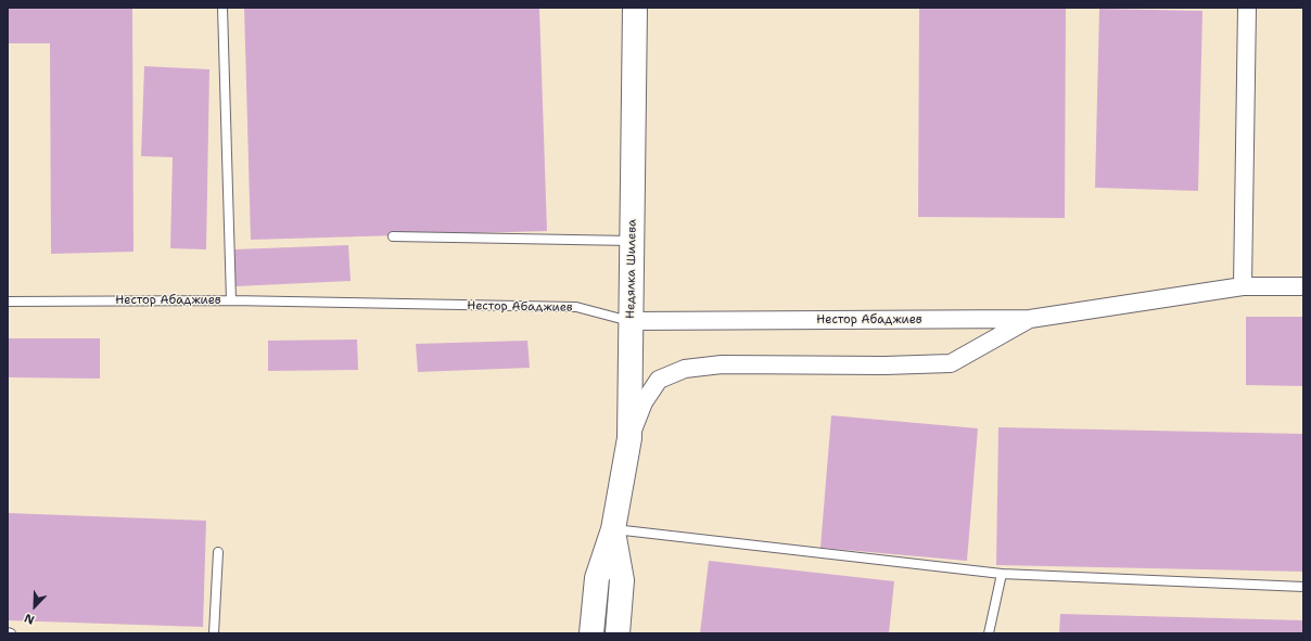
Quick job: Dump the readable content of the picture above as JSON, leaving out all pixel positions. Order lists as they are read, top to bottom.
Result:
{
  "streets": {
    "street": ["Недялка Шилева", "Нестор Абаджиев"]
  },
  "crossings": [
    ["Недялка Шилева", "Нестор Абаджиев"]
  ],
  "north": "bottom left"
}
